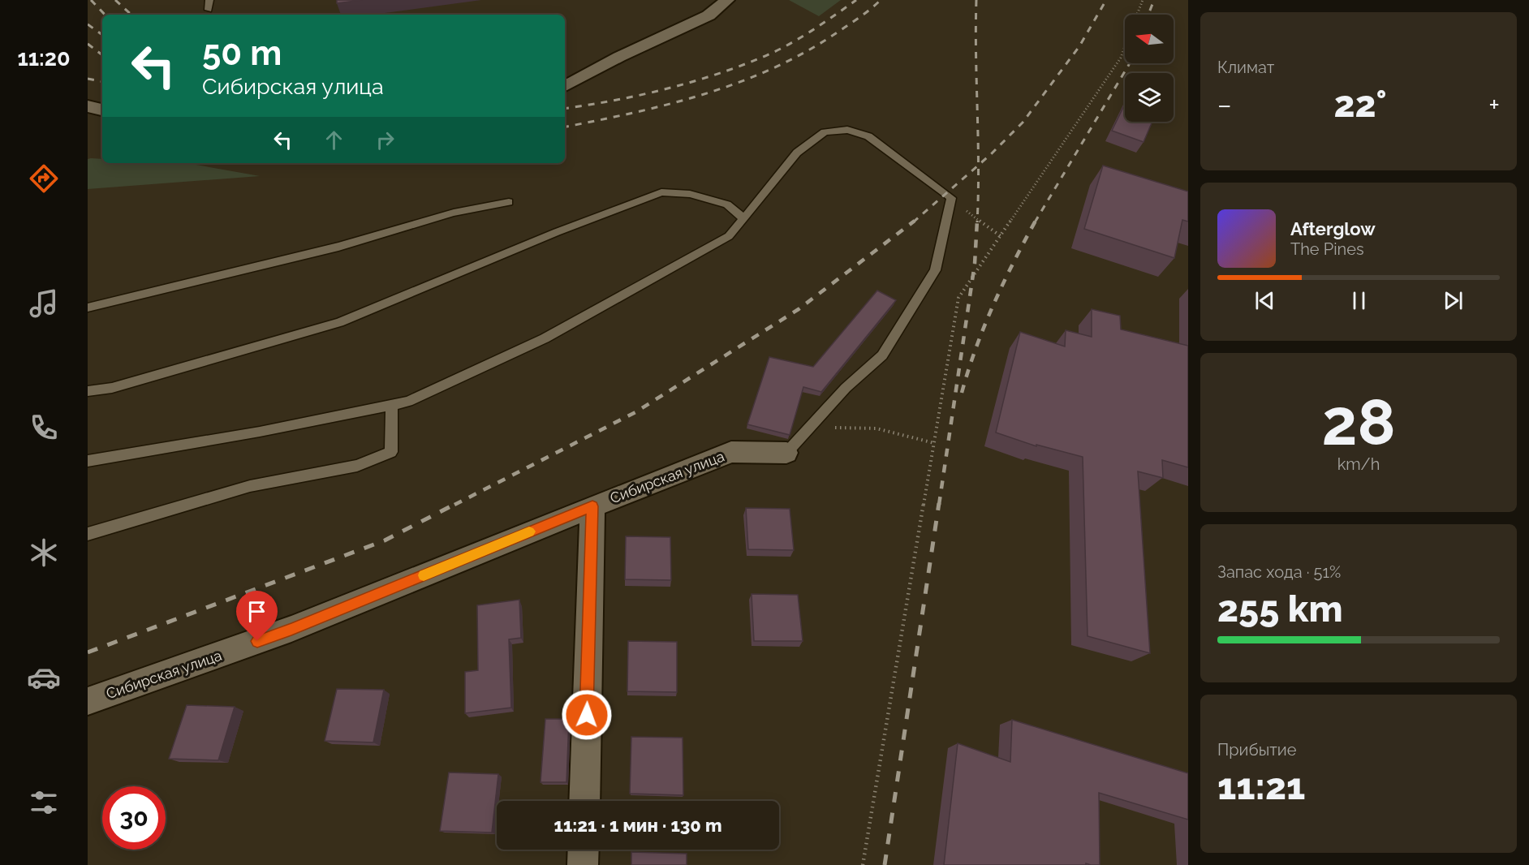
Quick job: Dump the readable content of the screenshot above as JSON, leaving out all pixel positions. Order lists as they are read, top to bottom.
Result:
{
  "streets": {
    "street": ["Сибирская улица"]
  },
  "north": "left",
  "page": {
    "tabs": "11:20",
    "tile": [
      "Климат",
      ["28", "km/h"],
      ["Запас хода · 51%", "255 km"],
      ["Прибытие", "11:21"]
    ],
    "turn": ["50 m", "Сибирская улица"],
    "heat": ["−", "22°", "+"],
    "song": ["Afterglow", "The Pines"],
    "limit": "30",
    "trip": "11:21 · 1 мин · 130 m"
  }
}
